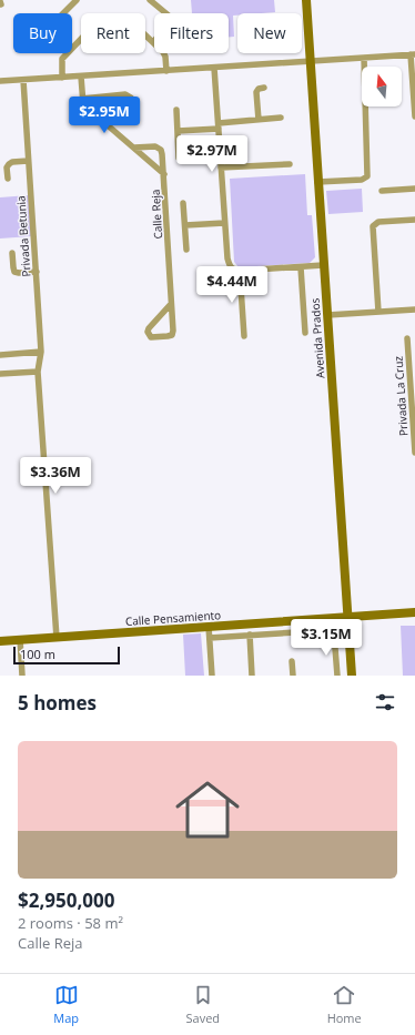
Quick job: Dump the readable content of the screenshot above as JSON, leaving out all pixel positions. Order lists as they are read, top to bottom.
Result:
{
  "streets": {
    "main road": ["Avenida Prados", "Calle Pensamiento"],
    "street": ["Calle Reja", "Privada Betunia", "Privada La Cruz"]
  },
  "crossings": [
    ["Privada Betunia", "Calle Pensamiento"],
    ["Avenida Prados", "Calle Pensamiento"]
  ],
  "scale_bar": "100 m",
  "north": "top",
  "page": {
    "chip": [
      "Buy",
      "Rent",
      "Filters",
      "New"
    ],
    "price": [
      "$2.95M",
      "$2.97M",
      "$4.44M",
      "$3.36M",
      "$3.15M"
    ],
    "scale": "100 m",
    "heading": "5 homes",
    "list": [
      {
        "name": "$2,950,000",
        "note": "2 rooms · 58 m² · Calle Reja"
      }
    ],
    "tabs": ["Map", "Saved", "Home"]
  }
}
